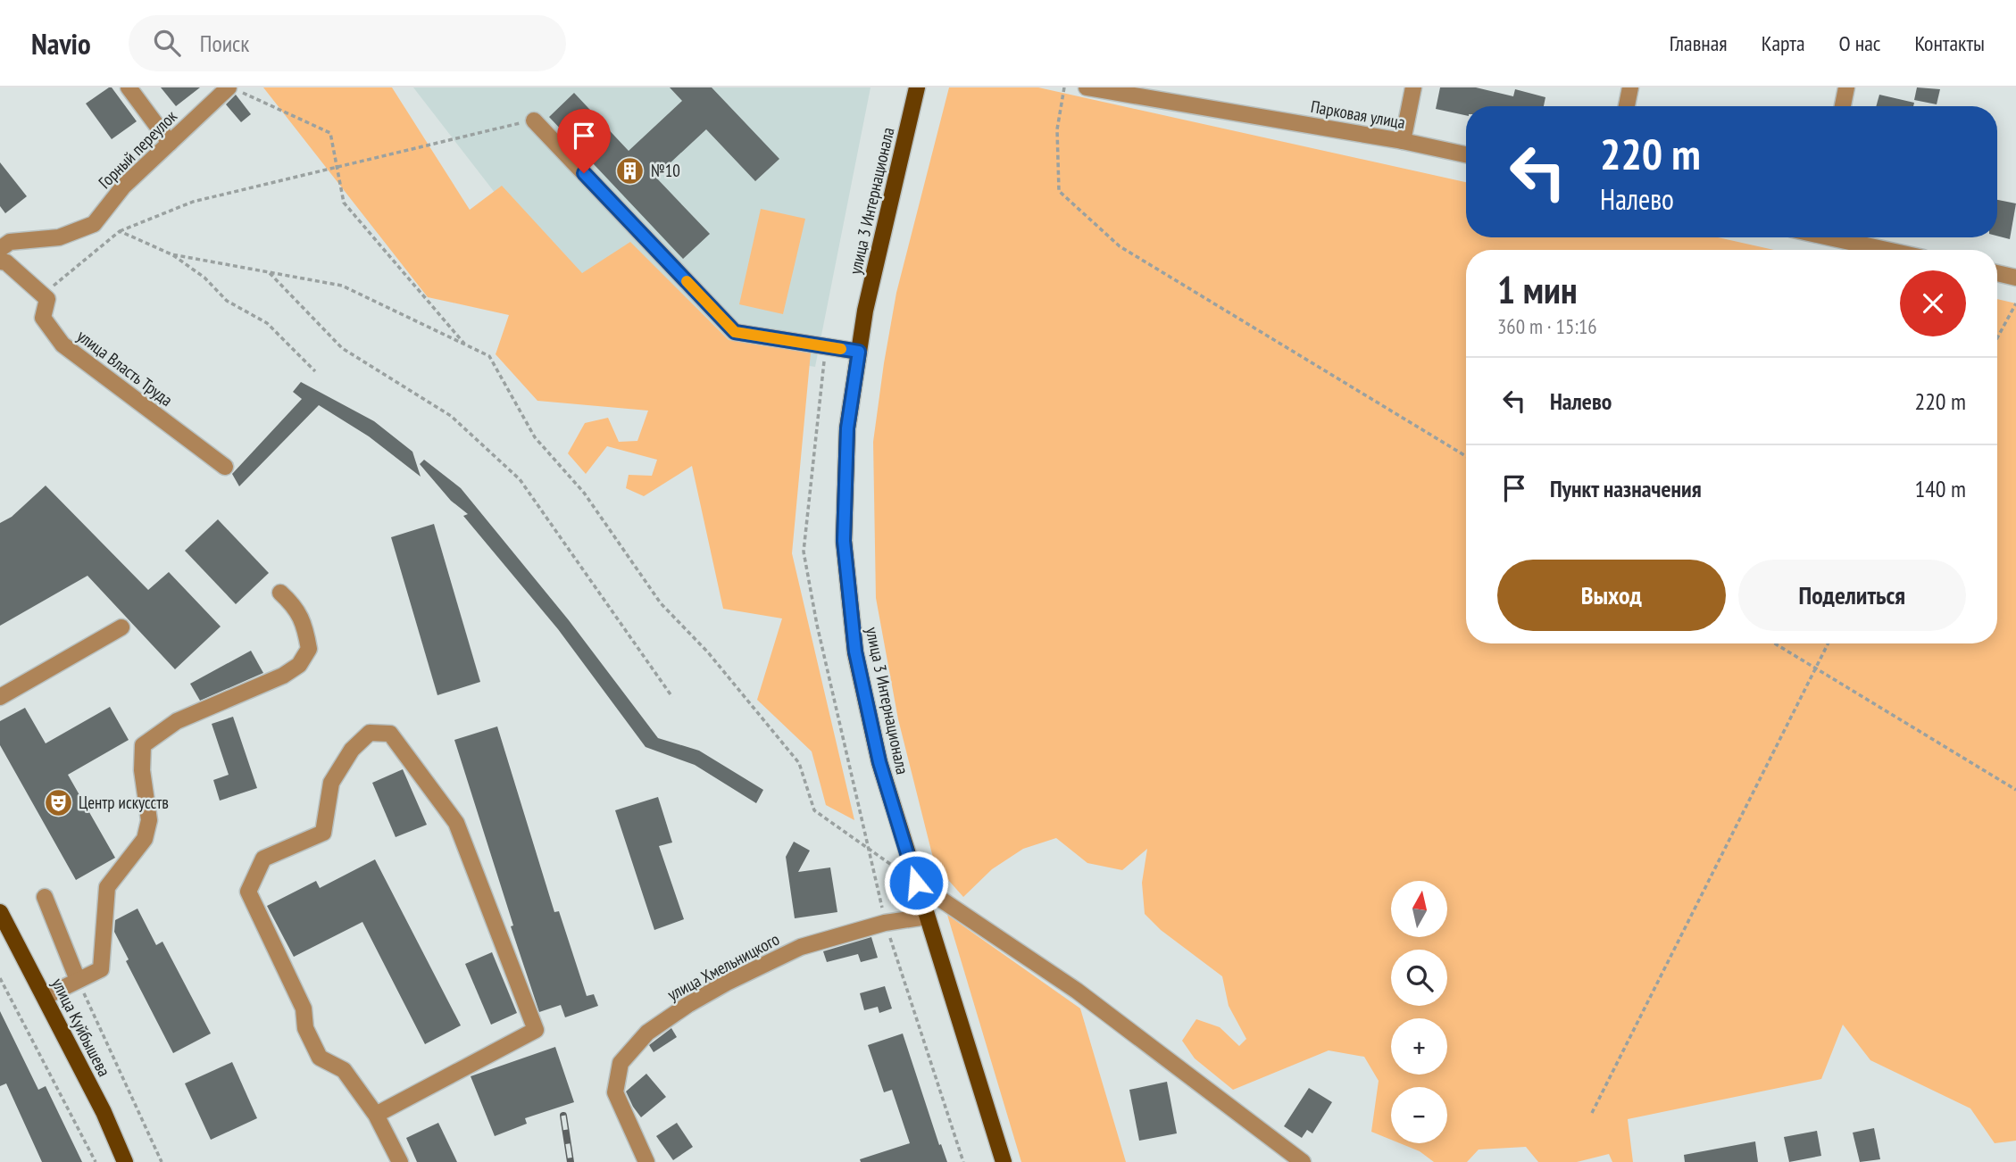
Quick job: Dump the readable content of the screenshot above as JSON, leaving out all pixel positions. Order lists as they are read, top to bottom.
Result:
{
  "streets": {
    "main road": ["улица 3 Интернационала", "улица Куйбышева"],
    "street": [
      "Парковая улица",
      "Горный переулок",
      "улица Власть Труда",
      "улица Хмельницкого"
    ]
  },
  "crossings": [
    ["улица 3 Интернационала", "улица Хмельницкого"]
  ],
  "places": {
    "building": ["№10"],
    "theatre": ["Центр искусств"]
  },
  "north": "top",
  "page": {
    "header": "Navio",
    "search": "Поиск",
    "nav": [
      "Главная",
      "Карта",
      "О нас",
      "Контакты"
    ],
    "turn": ["220 m", "Налево"],
    "heading": ["1 мин", "360 m · 15:16"],
    "list": [
      {
        "name": "Налево",
        "value": "220 m"
      },
      {
        "name": "Пункт назначения",
        "value": "140 m"
      }
    ],
    "buttons": ["Выход", "Поделиться"],
    "map_buttons": ["+", "−"]
  }
}
